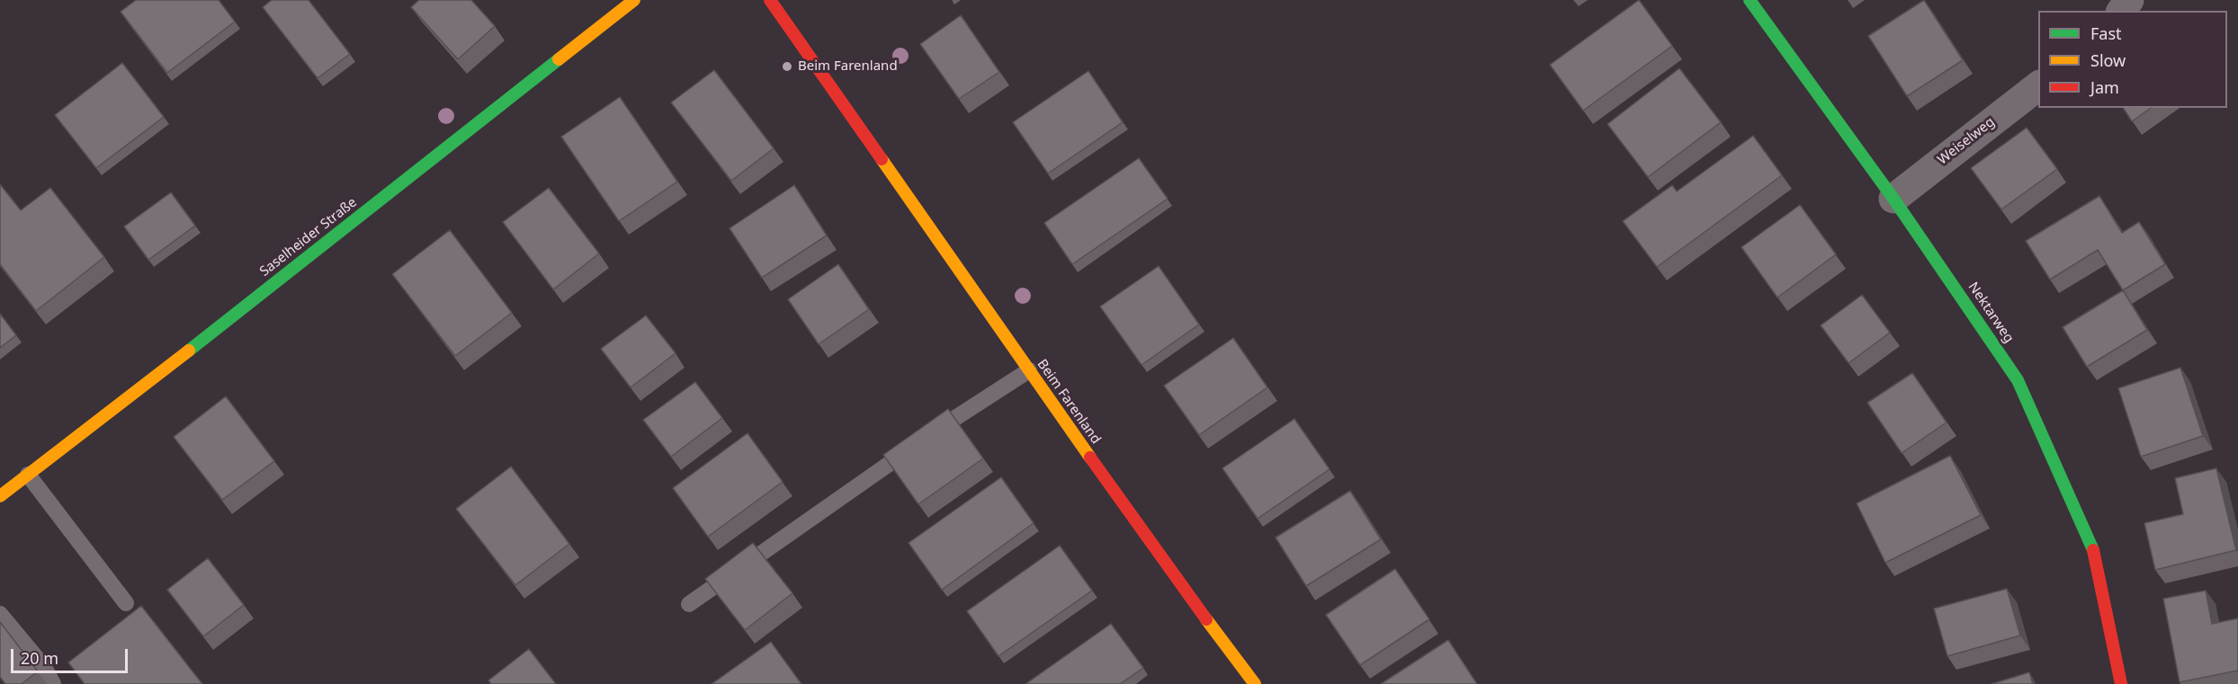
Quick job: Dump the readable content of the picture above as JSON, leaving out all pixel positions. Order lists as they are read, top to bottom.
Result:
{
  "streets": {
    "street": [
      "Weiselweg",
      "Saselheider Straße",
      "Nektarweg",
      "Beim Farenland"
    ]
  },
  "crossings": [
    ["Weiselweg", "Nektarweg"]
  ],
  "places": ["Beim Farenland"],
  "legend": ["Fast", "Slow", "Jam"],
  "scale_bar": "20 m"
}
